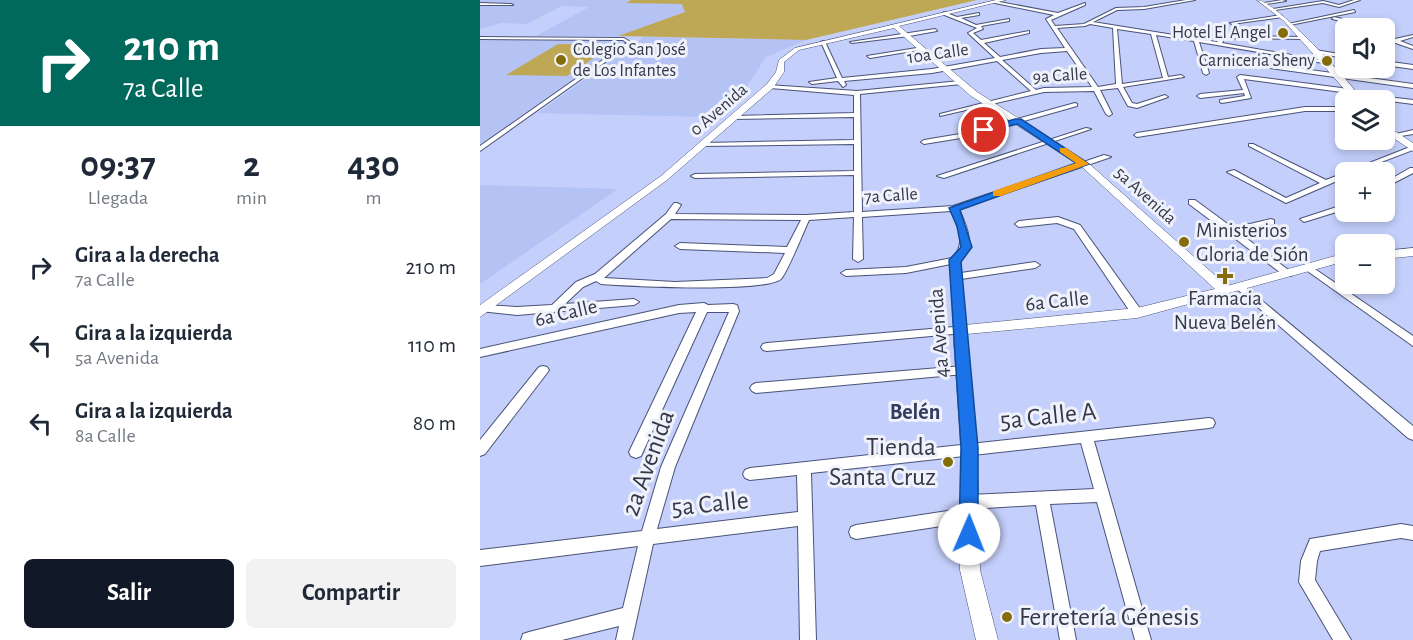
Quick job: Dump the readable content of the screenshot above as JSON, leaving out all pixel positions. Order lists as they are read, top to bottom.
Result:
{
  "streets": {
    "street": [
      "10a Calle",
      "9a Calle",
      "0 Avenida",
      "7a Calle",
      "5a Avenida",
      "6a Calle",
      "4a Avenida",
      "5a Calle A",
      "2a Avenida",
      "5a Calle"
    ]
  },
  "crossings": [
    ["10a Calle", "5a Avenida"],
    ["9a Calle", "5a Avenida"],
    ["0 Avenida", "5a Avenida"],
    ["7a Calle", "5a Avenida"],
    ["7a Calle", "4a Avenida"],
    ["5a Avenida", "6a Calle"],
    ["6a Calle", "4a Avenida"],
    ["6a Calle", "2a Avenida"],
    ["4a Avenida", "5a Calle A"],
    ["2a Avenida", "5a Calle"]
  ],
  "districts": ["Belén"],
  "places": {
    "other": [
      "Hotel El Angel",
      "Colegio San José de Los Infantes",
      "Carniceria Sheny",
      "Ministerios Gloria de Sión",
      "Tienda Santa Cruz",
      "Ferretería Génesis"
    ],
    "health": ["Farmacia Nueva Belén"]
  },
  "page": {
    "turn": ["210 m", "7a Calle"],
    "map_buttons": ["+", "−"],
    "eta": [
      "09:37",
      "Llegada",
      "2",
      "min",
      "430",
      "m"
    ],
    "list": [
      {
        "name": "Gira a la derecha",
        "note": "7a Calle",
        "value": "210 m"
      },
      {
        "name": "Gira a la izquierda",
        "note": "5a Avenida",
        "value": "110 m"
      },
      {
        "name": "Gira a la izquierda",
        "note": "8a Calle",
        "value": "80 m"
      }
    ],
    "buttons": ["Salir", "Compartir"]
  }
}
